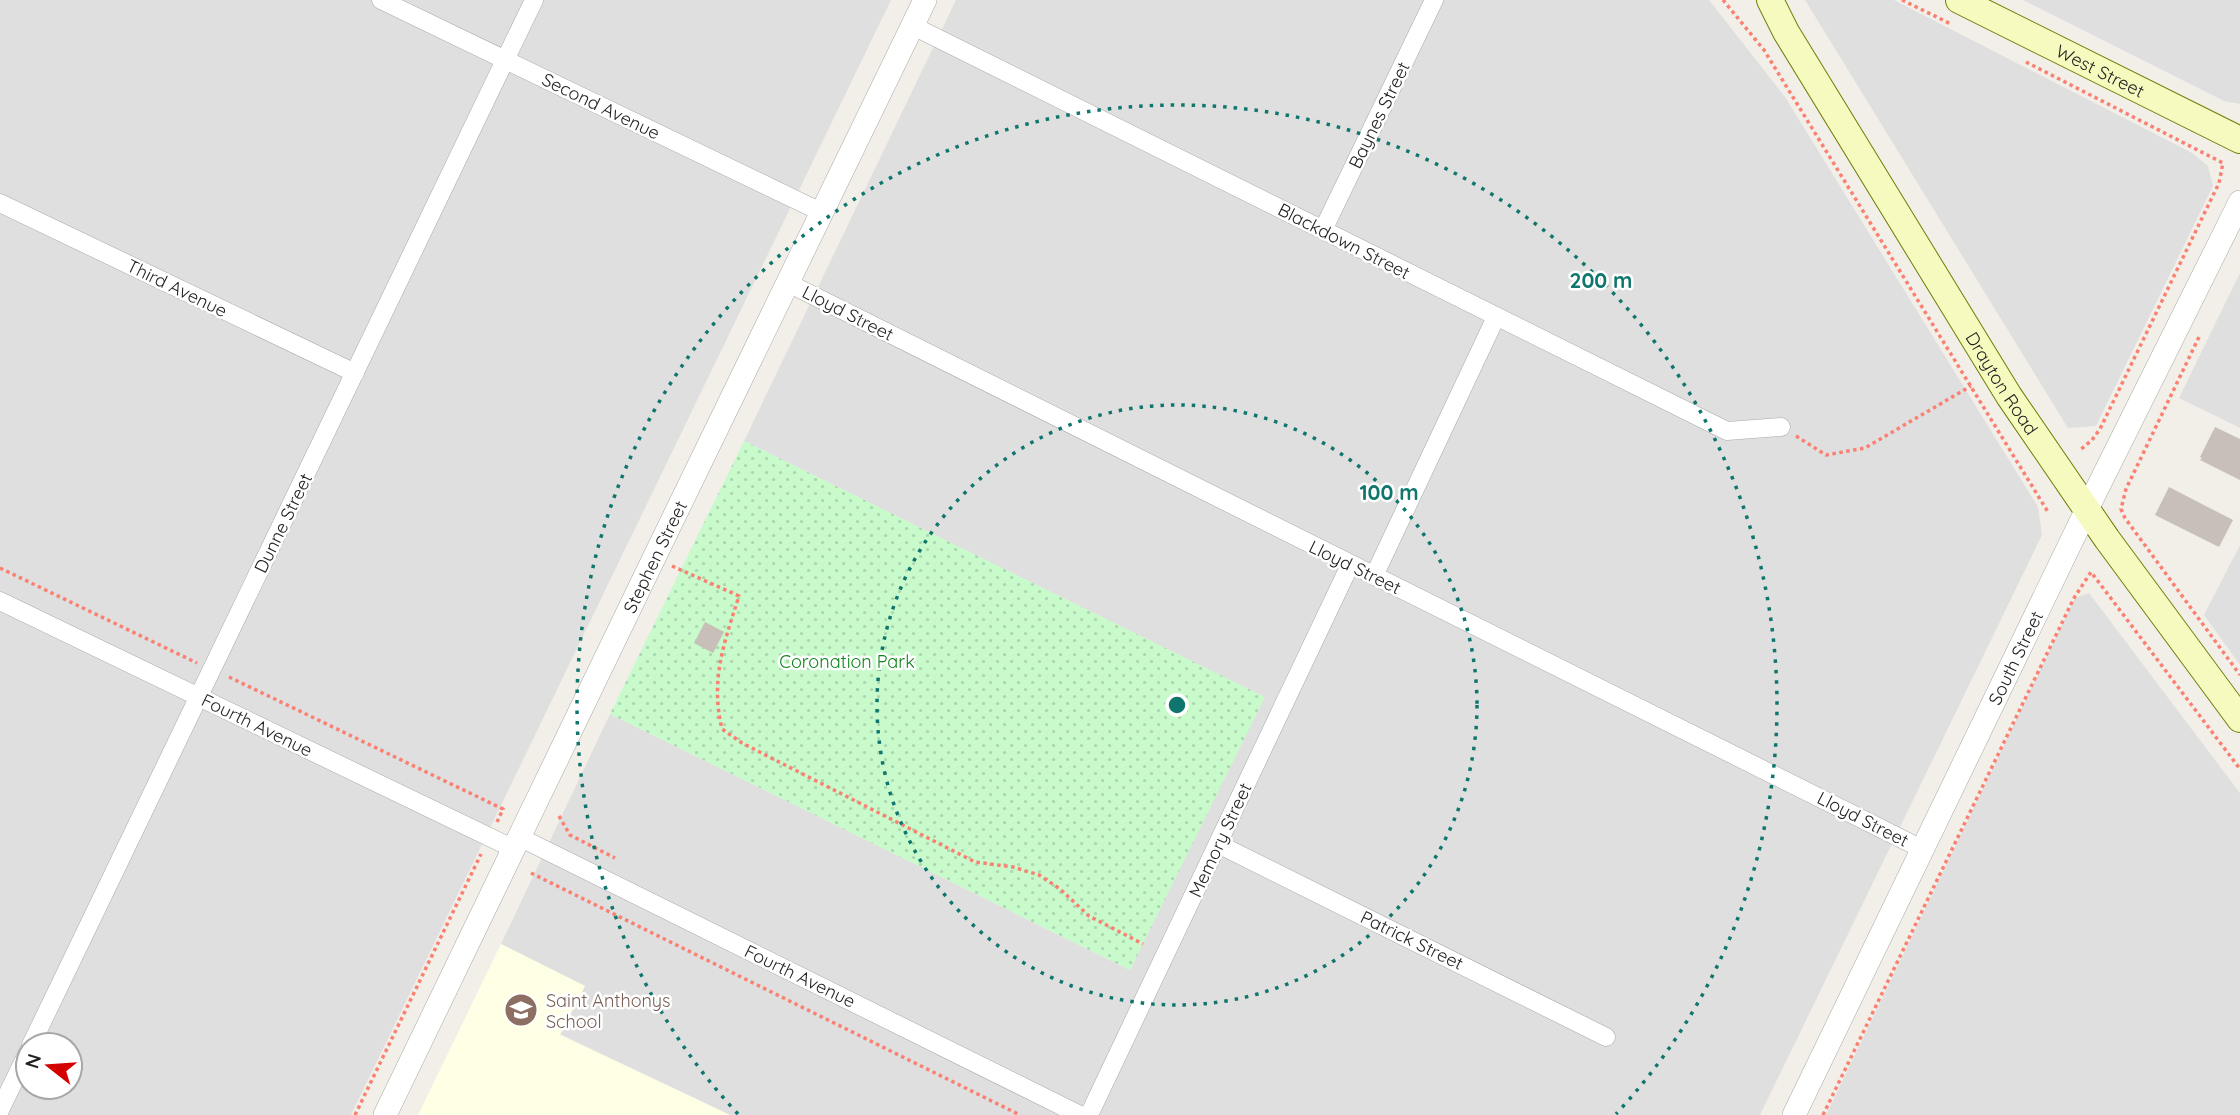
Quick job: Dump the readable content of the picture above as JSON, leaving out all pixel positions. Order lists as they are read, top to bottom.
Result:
{
  "streets": {
    "main road": ["West Street", "Drayton Road"],
    "street": [
      "Second Avenue",
      "Baynes Street",
      "Blackdown Street",
      "Third Avenue",
      "Lloyd Street",
      "Dunne Street",
      "Stephen Street",
      "South Street",
      "Fourth Avenue",
      "Memory Street",
      "Patrick Street"
    ]
  },
  "crossings": [
    ["Second Avenue", "Dunne Street"],
    ["Second Avenue", "Stephen Street"],
    ["Baynes Street", "Blackdown Street"],
    ["Blackdown Street", "Stephen Street"],
    ["Third Avenue", "Dunne Street"],
    ["Lloyd Street", "Stephen Street"],
    ["Lloyd Street", "South Street"],
    ["Lloyd Street", "Memory Street"],
    ["Drayton Road", "South Street"],
    ["Dunne Street", "Fourth Avenue"],
    ["Stephen Street", "Fourth Avenue"],
    ["Memory Street", "Patrick Street"]
  ],
  "parks": ["Coronation Park"],
  "places": {
    "school or university": ["Saint Anthonys School"]
  },
  "north": "left",
  "rings": ["200 m", "100 m"]
}
